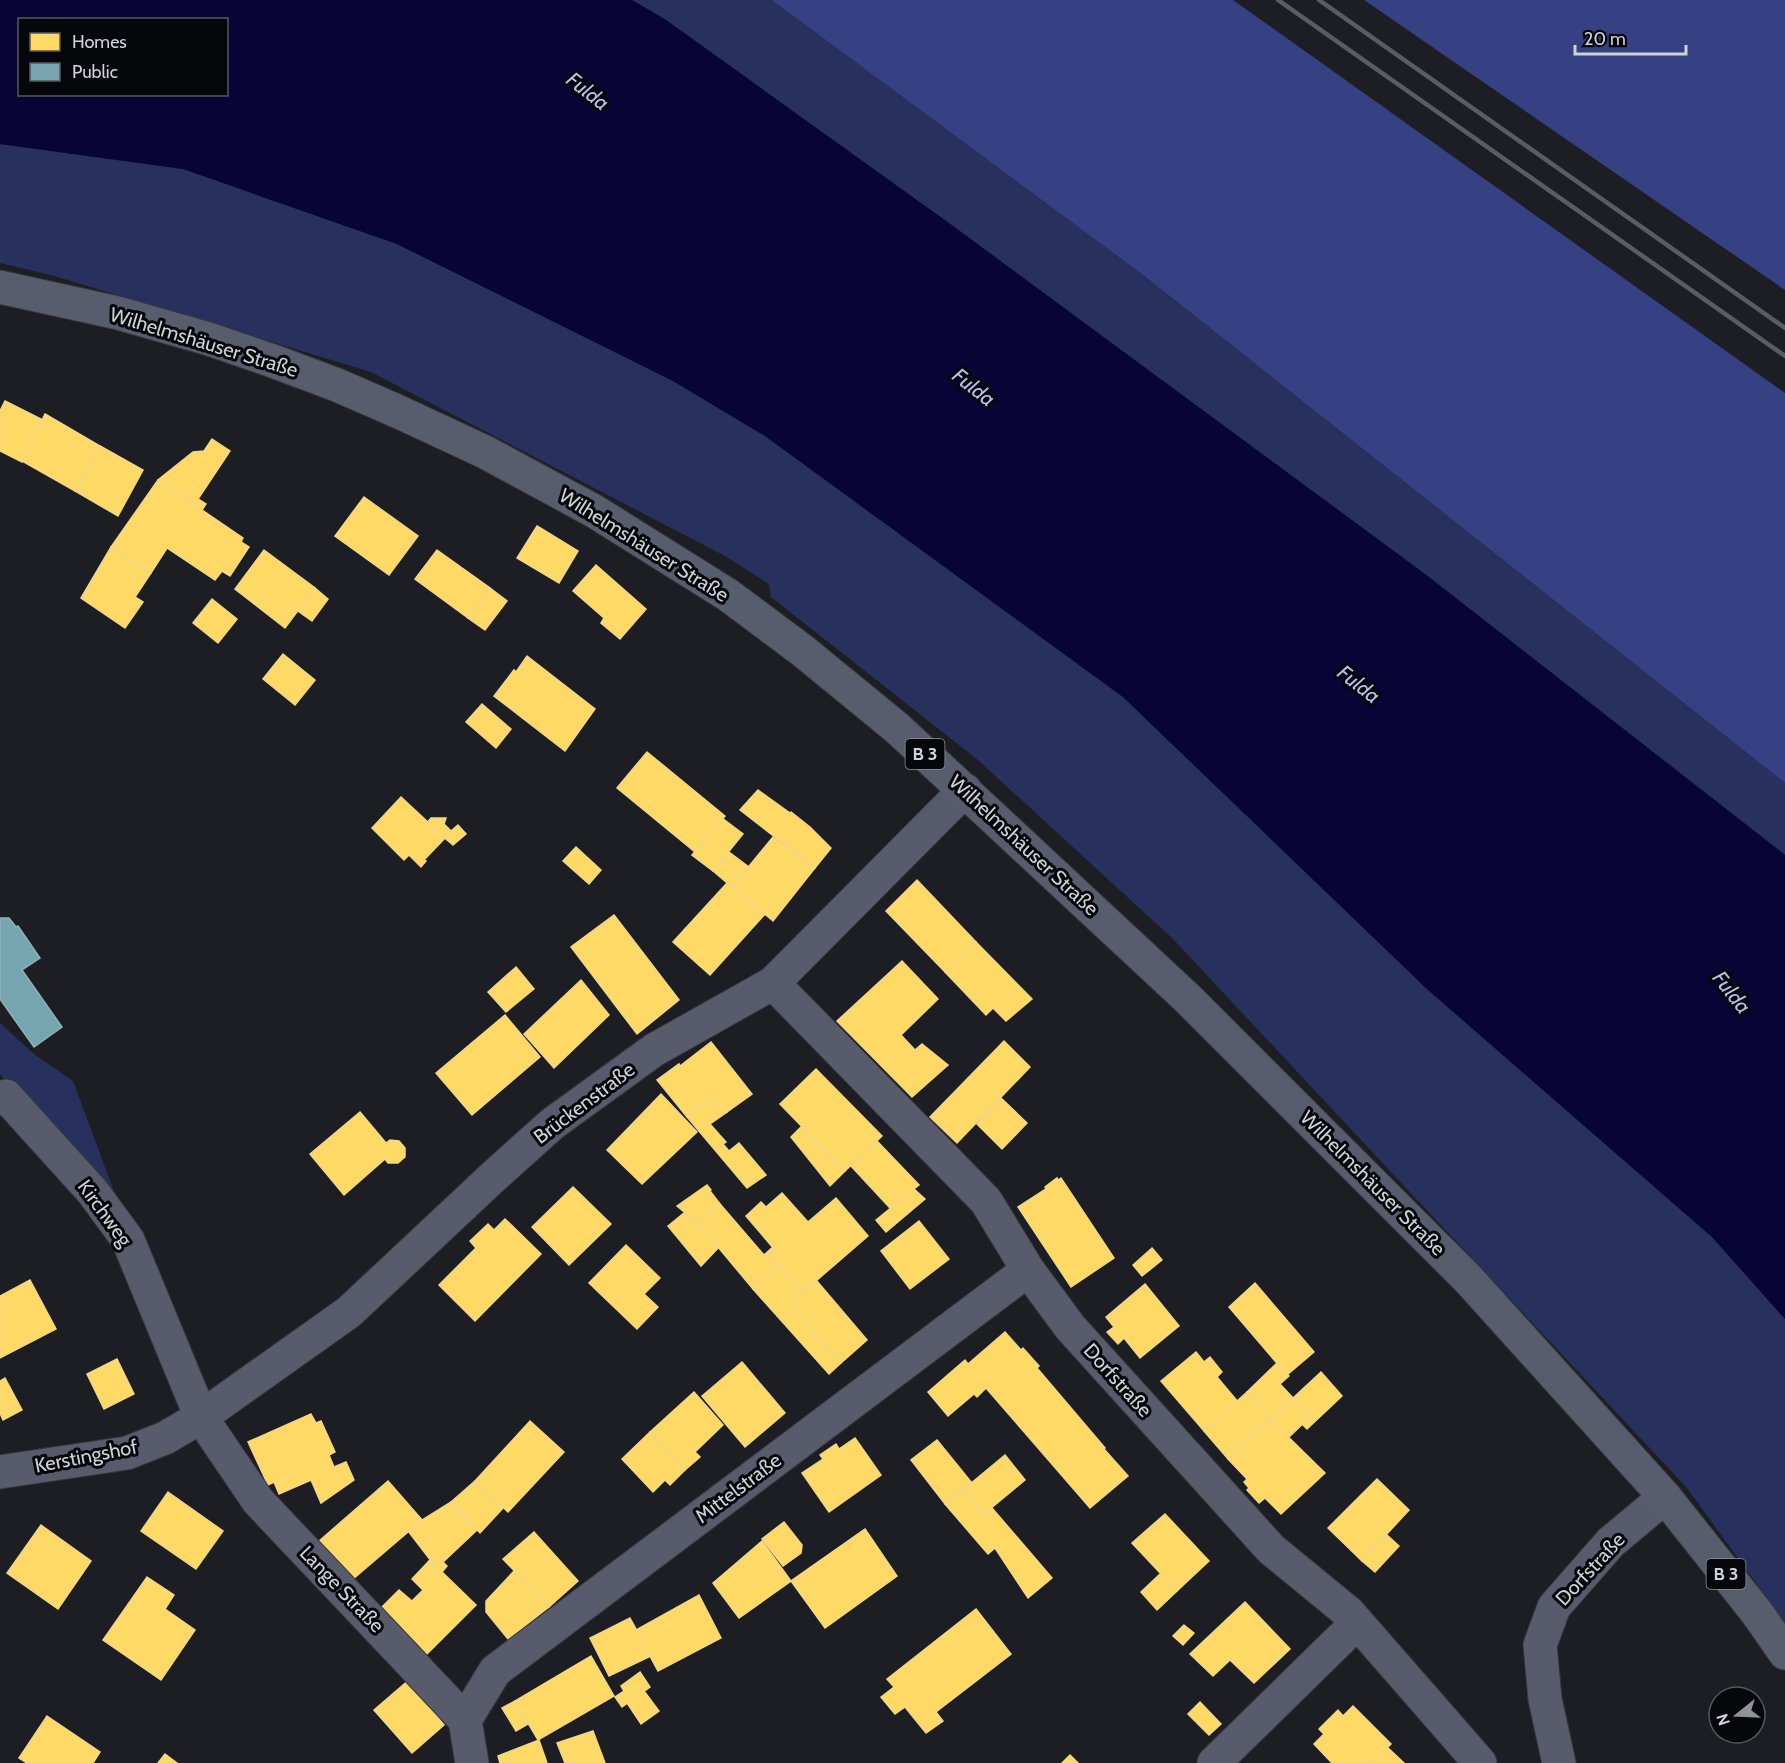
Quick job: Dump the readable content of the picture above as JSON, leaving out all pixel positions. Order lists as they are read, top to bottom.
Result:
{
  "streets": {
    "main road": ["Wilhelmshäuser Straße", "B 3"],
    "street": [
      "Brückenstraße",
      "Kirchweg",
      "Dorfstraße",
      "Kerstingshof",
      "Mittelstraße",
      "Lange Straße"
    ]
  },
  "crossings": [
    ["Wilhelmshäuser Straße", "Brückenstraße"],
    ["Wilhelmshäuser Straße", "Dorfstraße"],
    ["Brückenstraße", "Kirchweg"],
    ["Brückenstraße", "Dorfstraße"],
    ["Brückenstraße", "Kerstingshof"],
    ["Brückenstraße", "Lange Straße"],
    ["Kirchweg", "Kerstingshof"],
    ["Kirchweg", "Lange Straße"],
    ["Dorfstraße", "Mittelstraße"],
    ["Kerstingshof", "Lange Straße"],
    ["Mittelstraße", "Lange Straße"]
  ],
  "water": ["Fulda"],
  "legend": ["Homes", "Public"],
  "scale_bar": "20 m",
  "north": "left"
}
